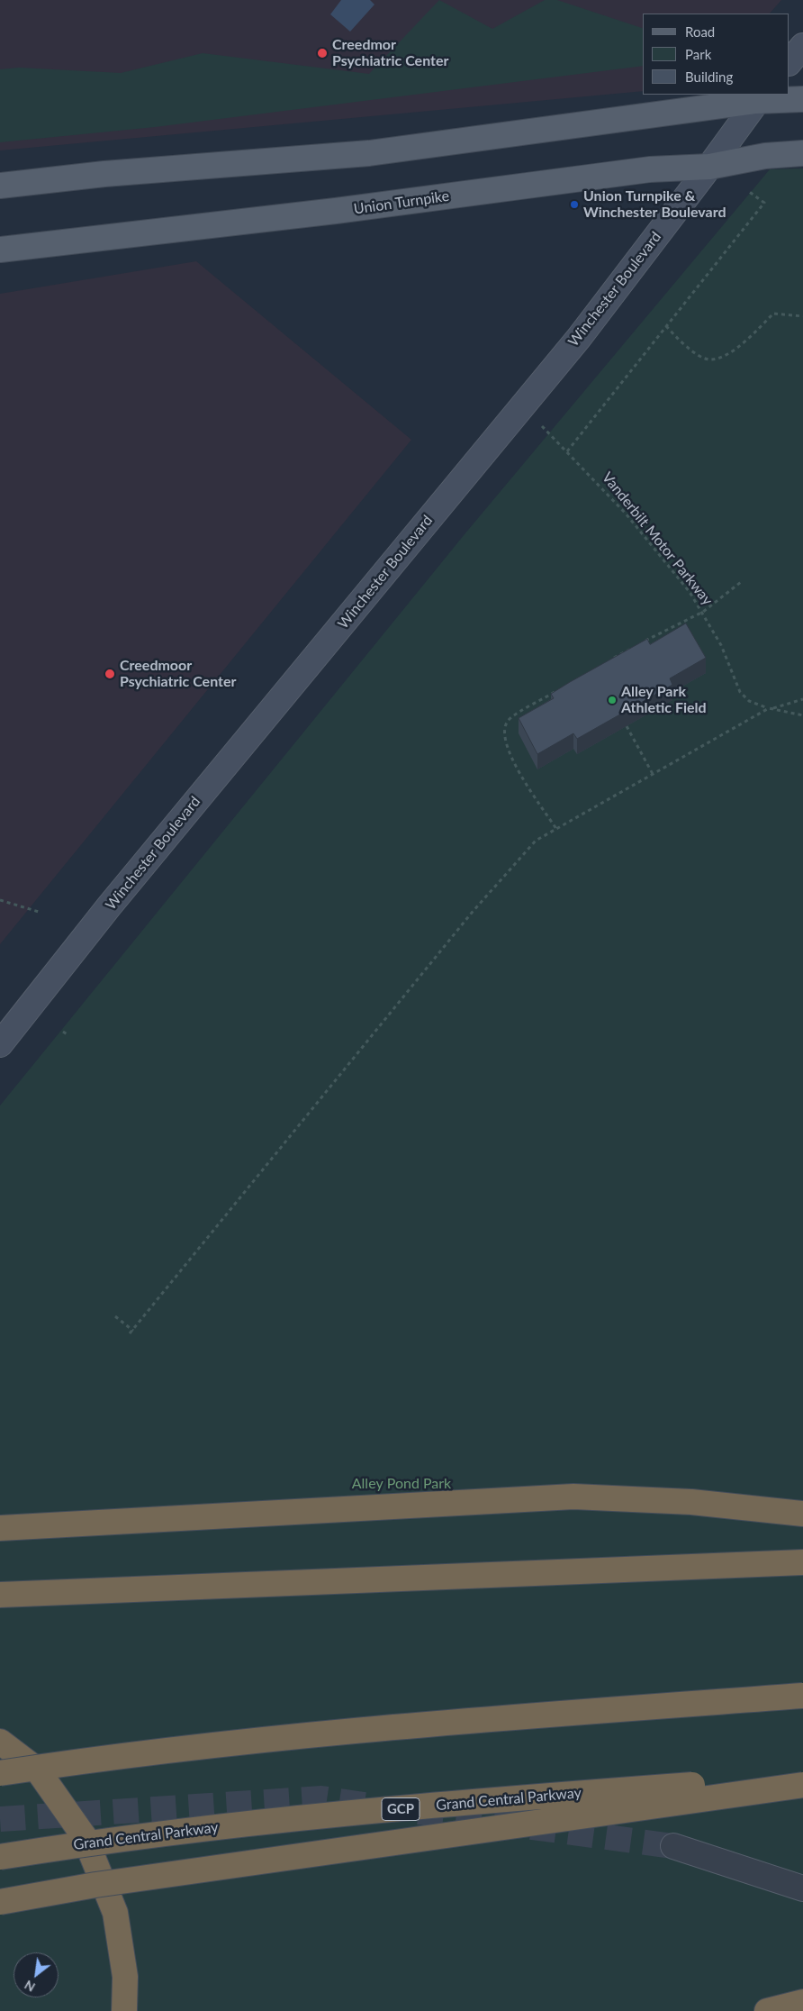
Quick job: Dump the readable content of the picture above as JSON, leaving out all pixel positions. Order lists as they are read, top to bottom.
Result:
{
  "streets": {
    "highway": ["Grand Central Parkway", "GCP"],
    "main road": ["Union Turnpike", "Winchester Boulevard"],
    "path": ["Vanderbilt Motor Parkway"]
  },
  "crossings": [
    ["Union Turnpike", "Winchester Boulevard"],
    ["Winchester Boulevard", "Vanderbilt Motor Parkway"]
  ],
  "parks": ["Alley Pond Park"],
  "places": [
    "Creedmor Psychiatric Center",
    "Union Turnpike & Winchester Boulevard",
    "Creedmoor Psychiatric Center",
    "Alley Park Athletic Field"
  ],
  "legend": ["Road", "Park", "Building"],
  "north": "bottom left"
}
